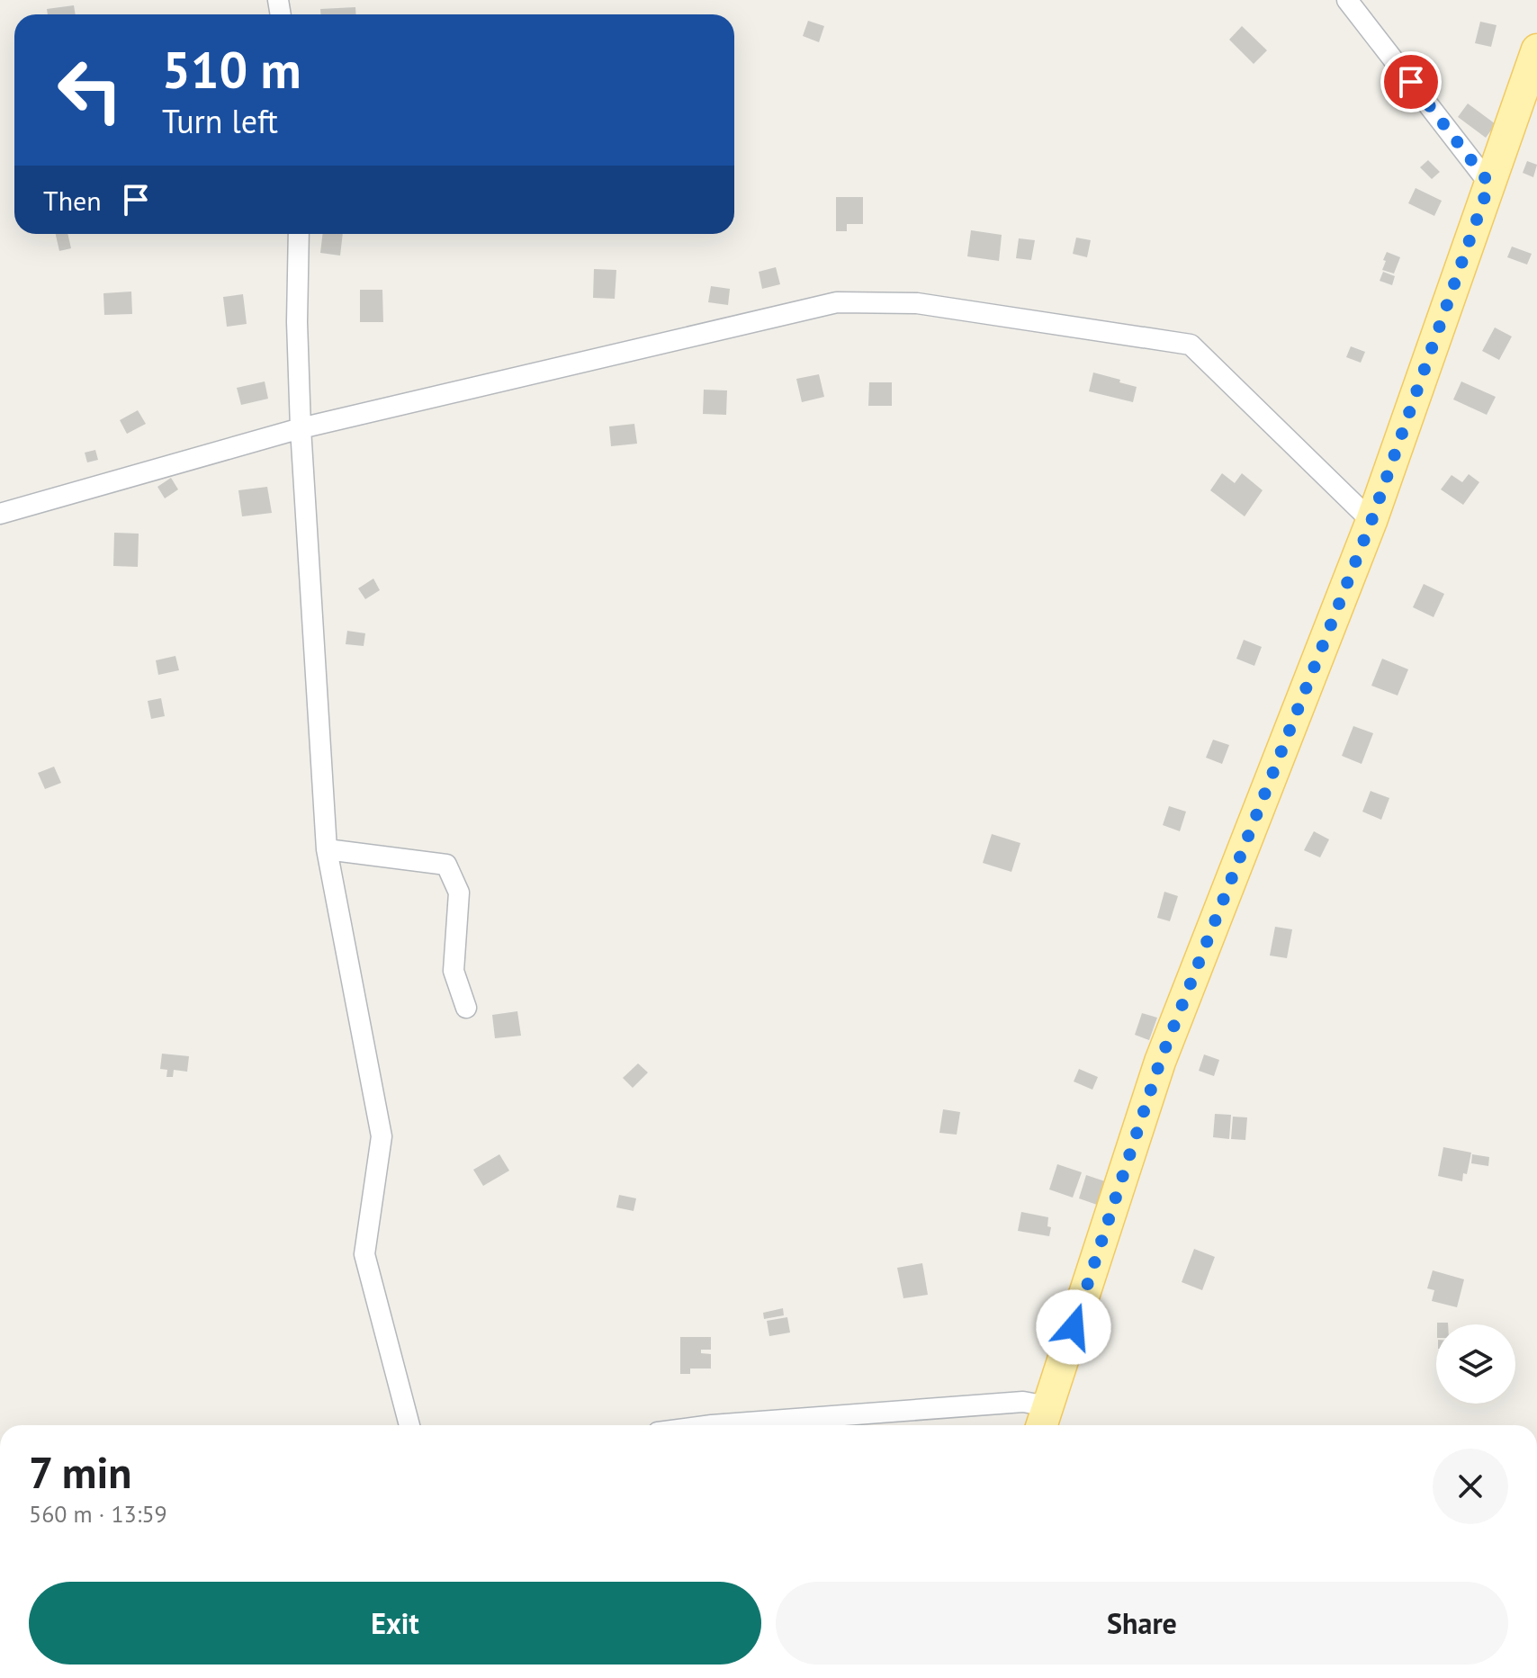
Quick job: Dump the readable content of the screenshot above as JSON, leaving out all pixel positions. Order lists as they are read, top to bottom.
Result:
{
  "page": {
    "turn": ["510 m", "Turn left"],
    "then": "Then",
    "heading": ["7 min", "560 m · 13:59"],
    "buttons": ["Exit", "Share"]
  }
}
